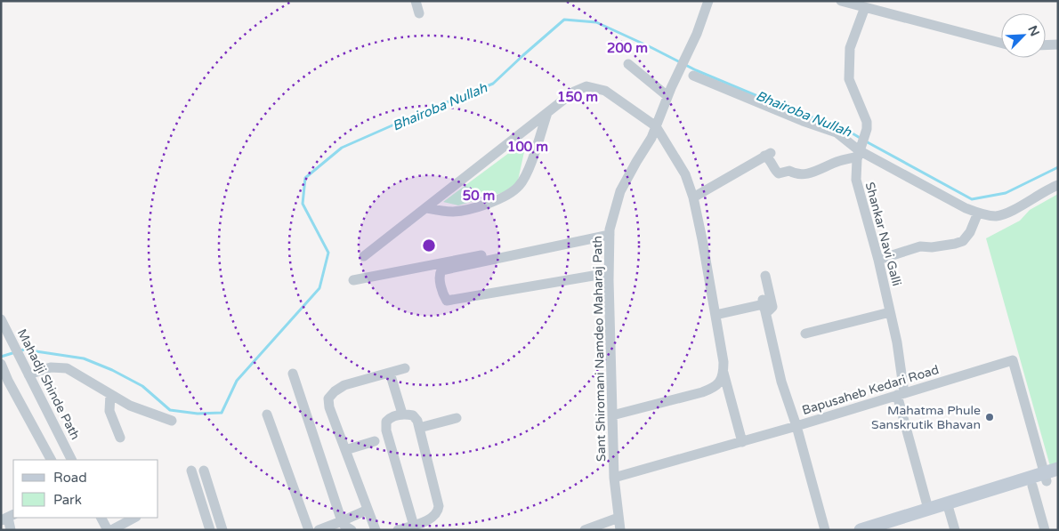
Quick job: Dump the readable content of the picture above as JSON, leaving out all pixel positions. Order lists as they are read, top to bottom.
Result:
{
  "streets": {
    "street": [
      "Shankar Navi Galli",
      "Sant Shiromani Namdeo Maharaj Path",
      "Mahadji Shinde Path",
      "Bapusaheb Kedari Road"
    ]
  },
  "crossings": [
    ["Shankar Navi Galli", "Bapusaheb Kedari Road"],
    ["Sant Shiromani Namdeo Maharaj Path", "Bapusaheb Kedari Road"]
  ],
  "water": ["Bhairoba Nullah"],
  "places": ["Mahatma Phule Sanskrutik Bhavan"],
  "legend": ["Road", "Park"],
  "north": "top right",
  "rings": [
    "200 m",
    "150 m",
    "100 m",
    "50 m"
  ]
}
